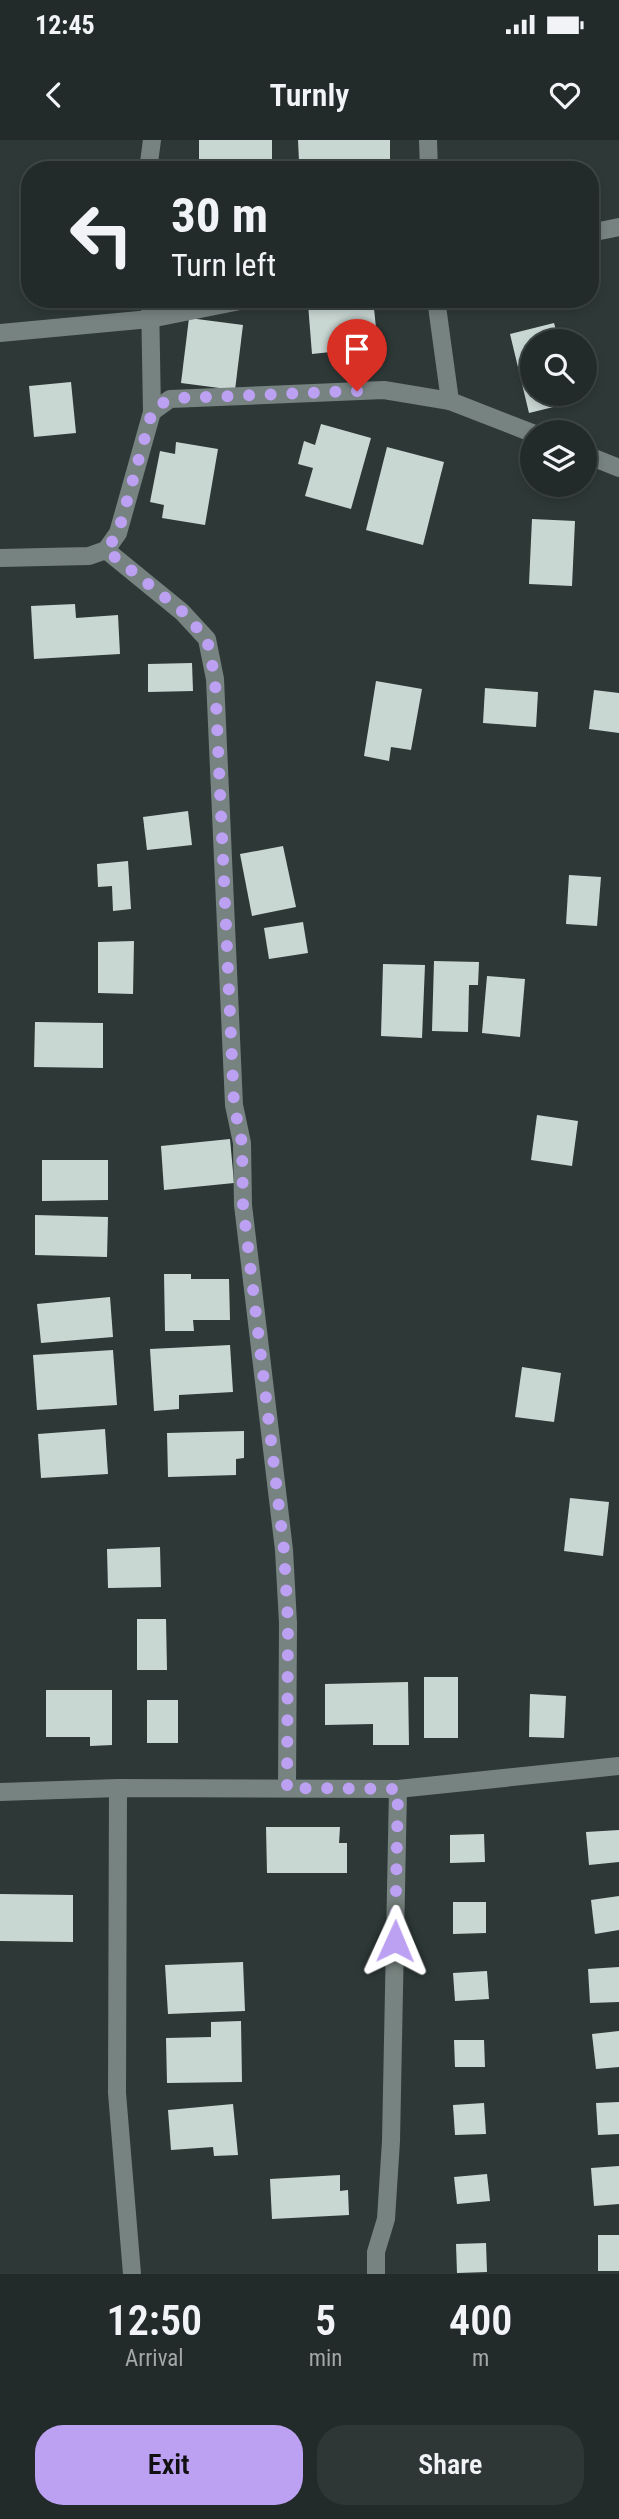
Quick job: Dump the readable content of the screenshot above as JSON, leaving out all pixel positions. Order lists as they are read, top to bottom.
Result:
{
  "page": {
    "status": "12:45",
    "header": "Turnly",
    "turn": ["30 m", "Turn left"],
    "eta": [
      "12:50",
      "Arrival",
      "5",
      "min",
      "400",
      "m"
    ],
    "buttons": ["Exit", "Share"]
  }
}
